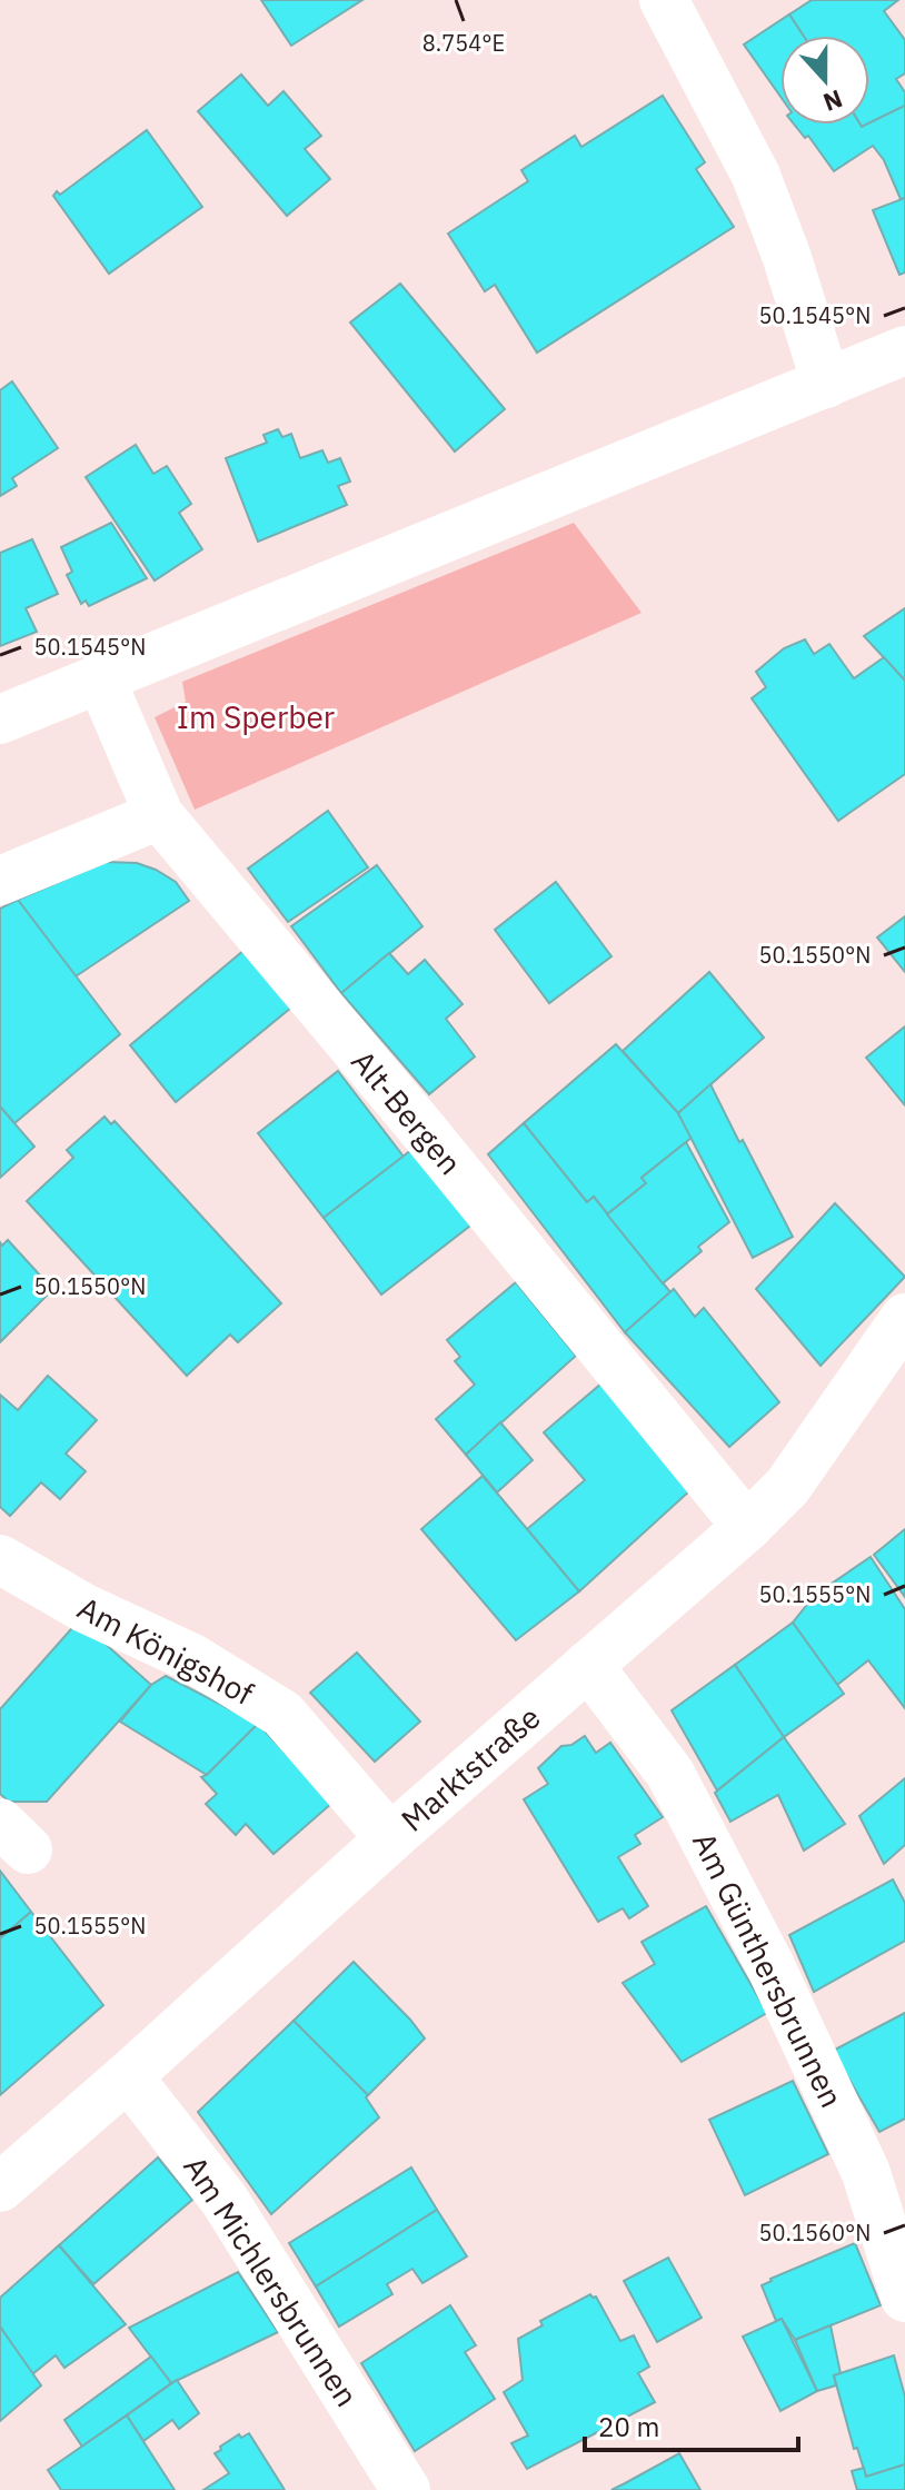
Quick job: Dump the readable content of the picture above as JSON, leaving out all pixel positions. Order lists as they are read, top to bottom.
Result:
{
  "streets": {
    "street": [
      "Alt-Bergen",
      "Am Königshof",
      "Marktstraße",
      "Am Günthersbrunnen",
      "Am Michlersbrunnen"
    ]
  },
  "crossings": [
    ["Alt-Bergen", "Marktstraße"],
    ["Am Königshof", "Marktstraße"],
    ["Marktstraße", "Am Günthersbrunnen"],
    ["Marktstraße", "Am Michlersbrunnen"]
  ],
  "parks": ["Im Sperber"],
  "scale_bar": "20 m",
  "north": "bottom",
  "coordinates": [
    "8.754°E",
    "50.1545°N",
    "50.1550°N",
    "50.1555°N",
    "50.1560°N"
  ]
}
